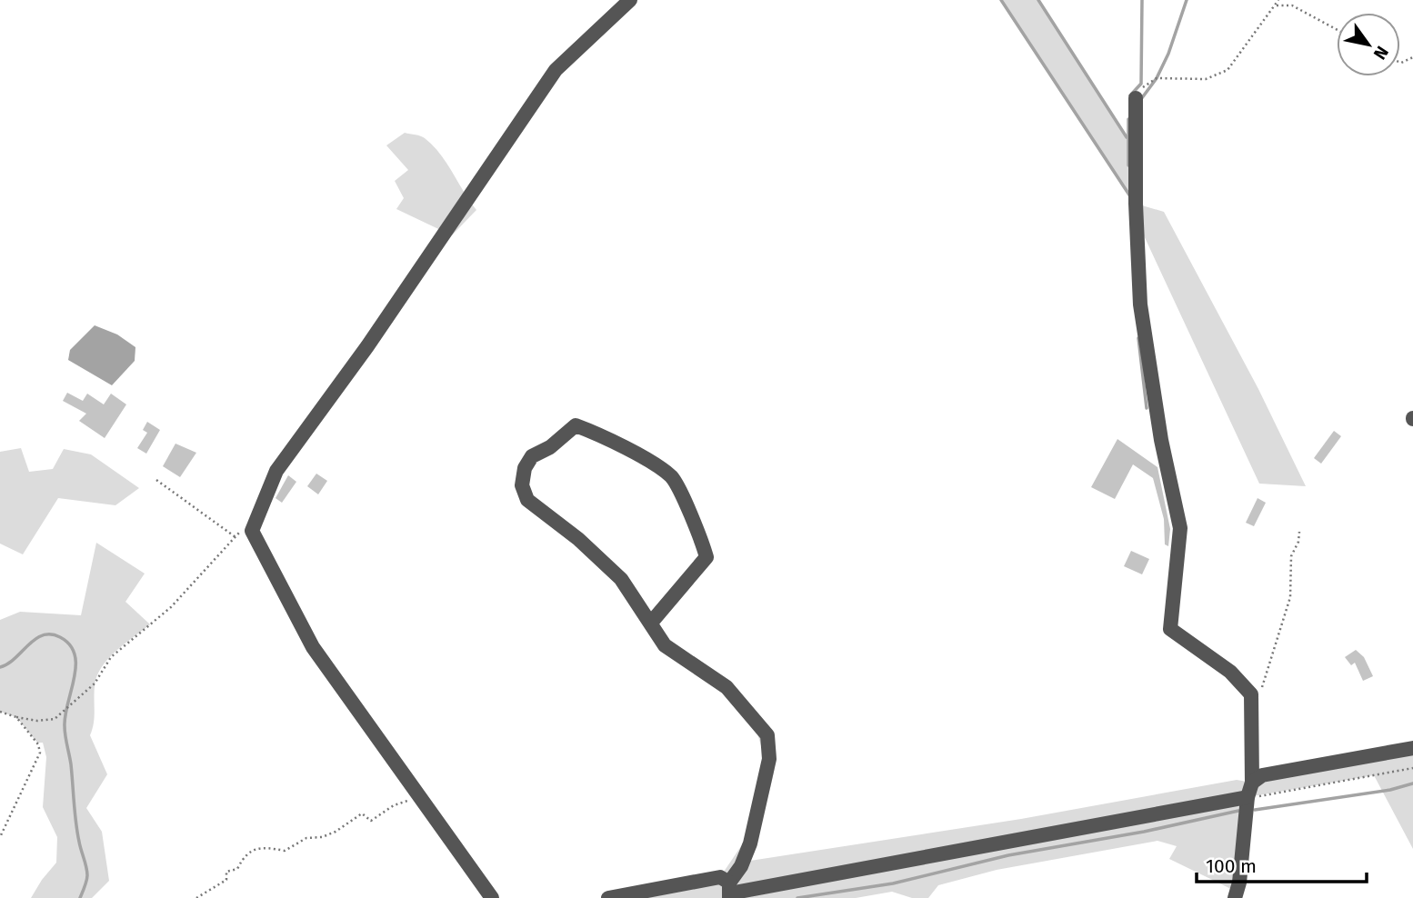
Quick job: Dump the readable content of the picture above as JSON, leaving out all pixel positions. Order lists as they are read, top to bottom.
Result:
{
  "scale_bar": "100 m",
  "north": "bottom right"
}
